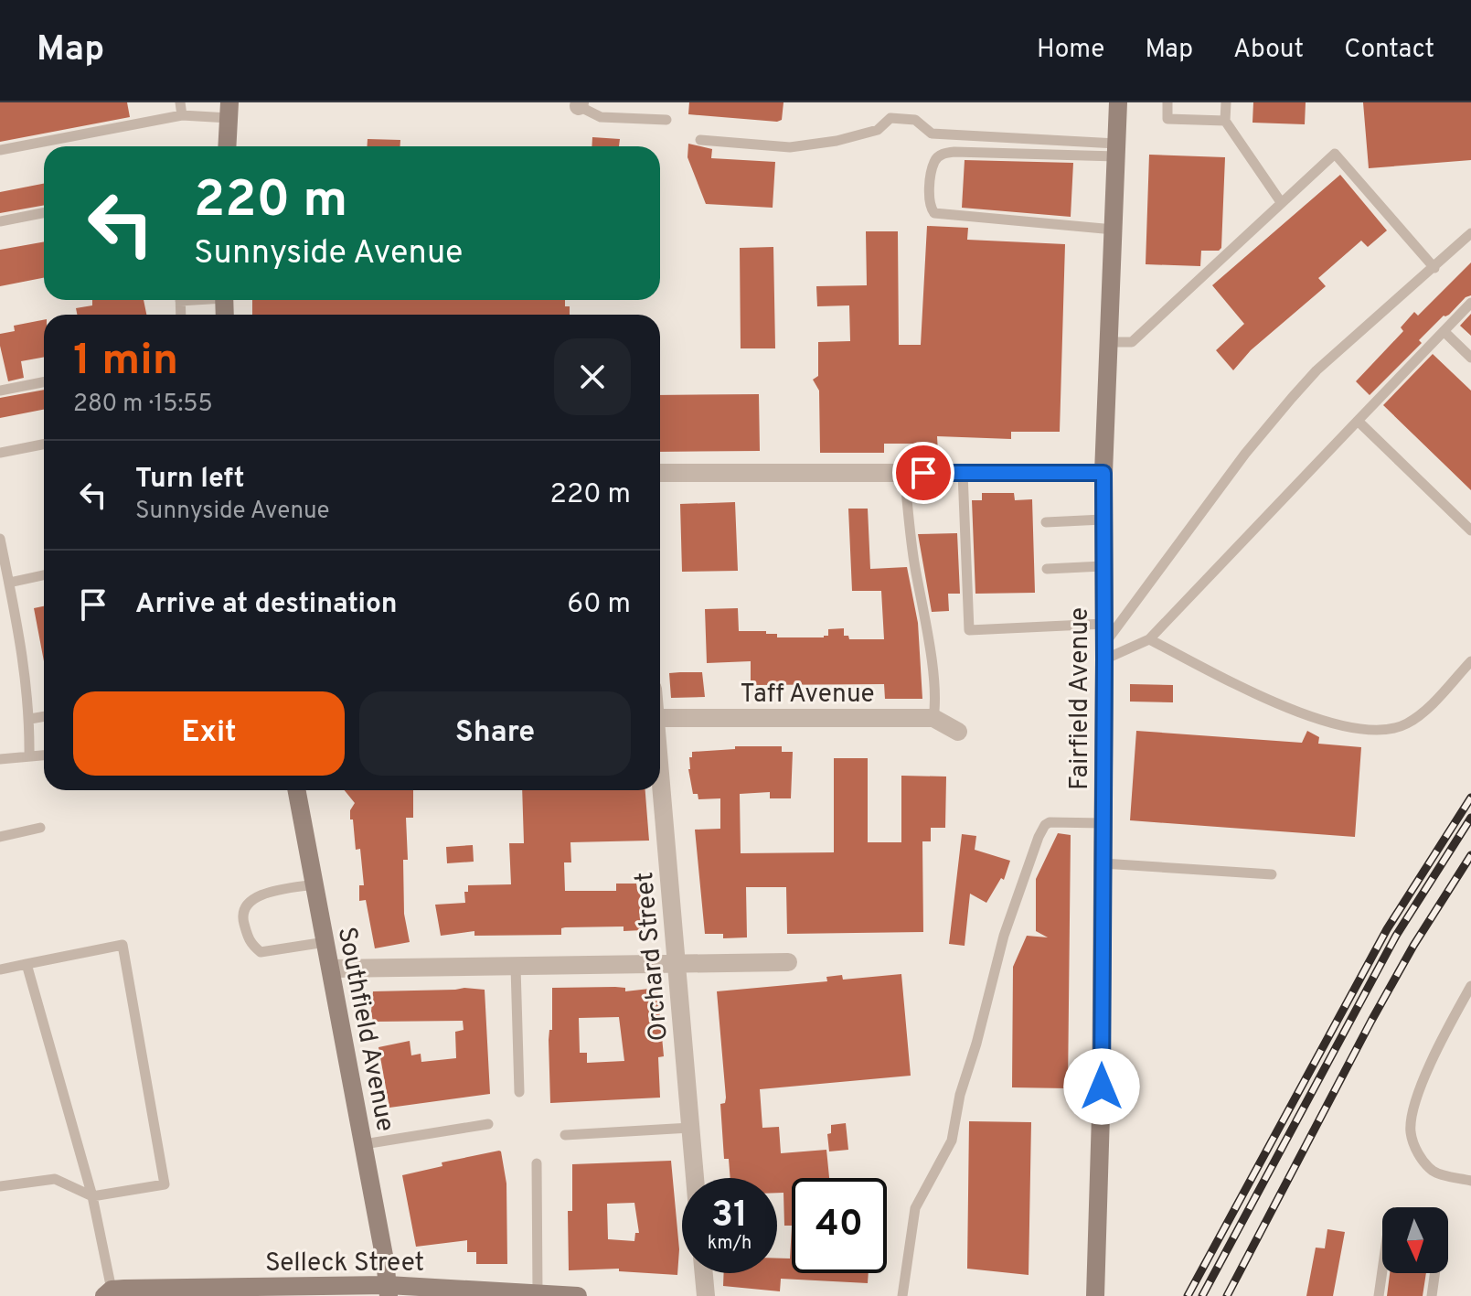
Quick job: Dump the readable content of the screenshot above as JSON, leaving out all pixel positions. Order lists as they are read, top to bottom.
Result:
{
  "streets": {
    "street": [
      "Taff Avenue",
      "Fairfield Avenue",
      "Orchard Street",
      "Southfield Avenue",
      "Selleck Street"
    ]
  },
  "crossings": [
    ["Southfield Avenue", "Selleck Street"]
  ],
  "north": "bottom",
  "page": {
    "header": "Map",
    "nav": [
      "Home",
      "Map",
      "About",
      "Contact"
    ],
    "turn": ["220 m", "Sunnyside Avenue"],
    "heading": ["1 min", "280 m · 15:55"],
    "list": [
      {
        "name": "Turn left",
        "note": "Sunnyside Avenue",
        "value": "220 m"
      },
      {
        "name": "Arrive at destination",
        "value": "60 m"
      }
    ],
    "buttons": ["Exit", "Share"],
    "speed": "31 km/h",
    "limit": "40"
  }
}
